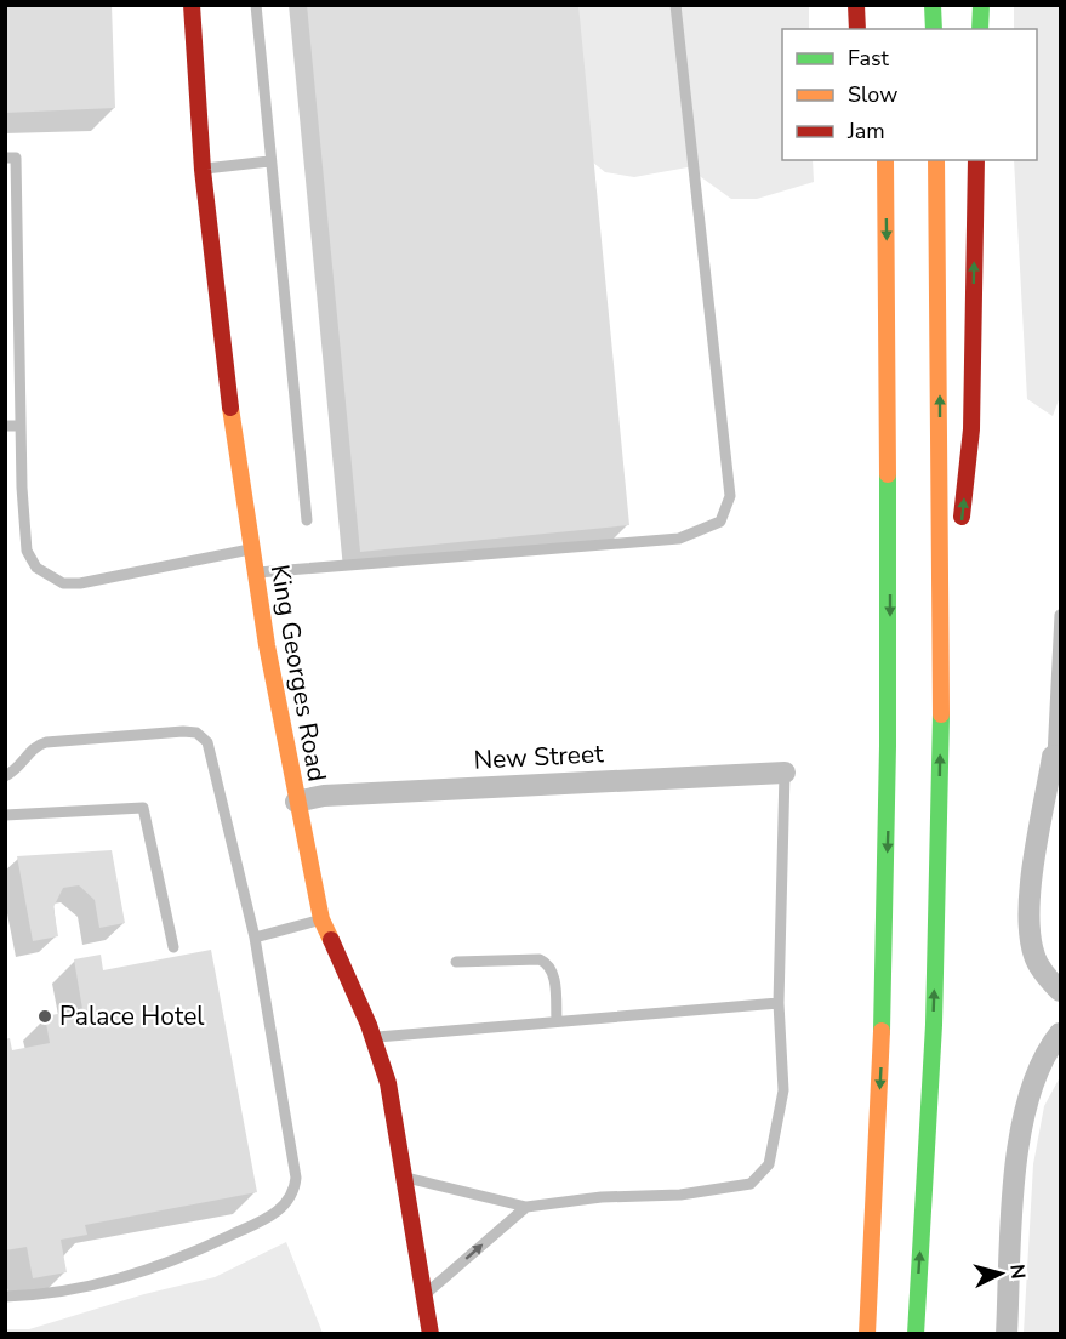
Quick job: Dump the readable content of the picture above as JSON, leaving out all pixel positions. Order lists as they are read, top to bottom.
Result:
{
  "streets": {
    "main road": ["King Georges Road"],
    "street": ["New Street"]
  },
  "crossings": [
    ["King Georges Road", "New Street"]
  ],
  "places": ["Palace Hotel"],
  "legend": ["Fast", "Slow", "Jam"],
  "north": "right"
}
